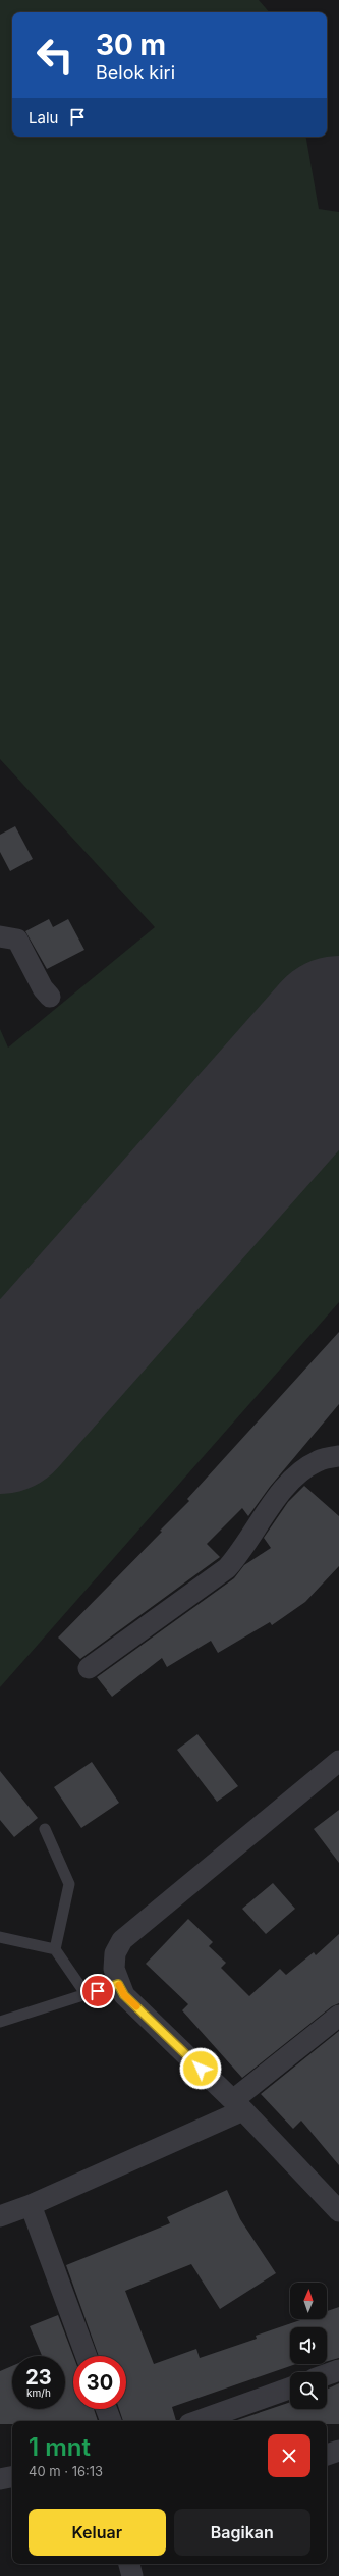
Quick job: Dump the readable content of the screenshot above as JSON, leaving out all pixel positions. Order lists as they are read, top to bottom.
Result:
{
  "north": "top",
  "page": {
    "turn": ["30 m", "Belok kiri"],
    "then": "Lalu",
    "speed": "23 km/h",
    "limit": "30",
    "heading": ["1 mnt", "40 m · 16:13"],
    "buttons": ["Keluar", "Bagikan"]
  }
}
